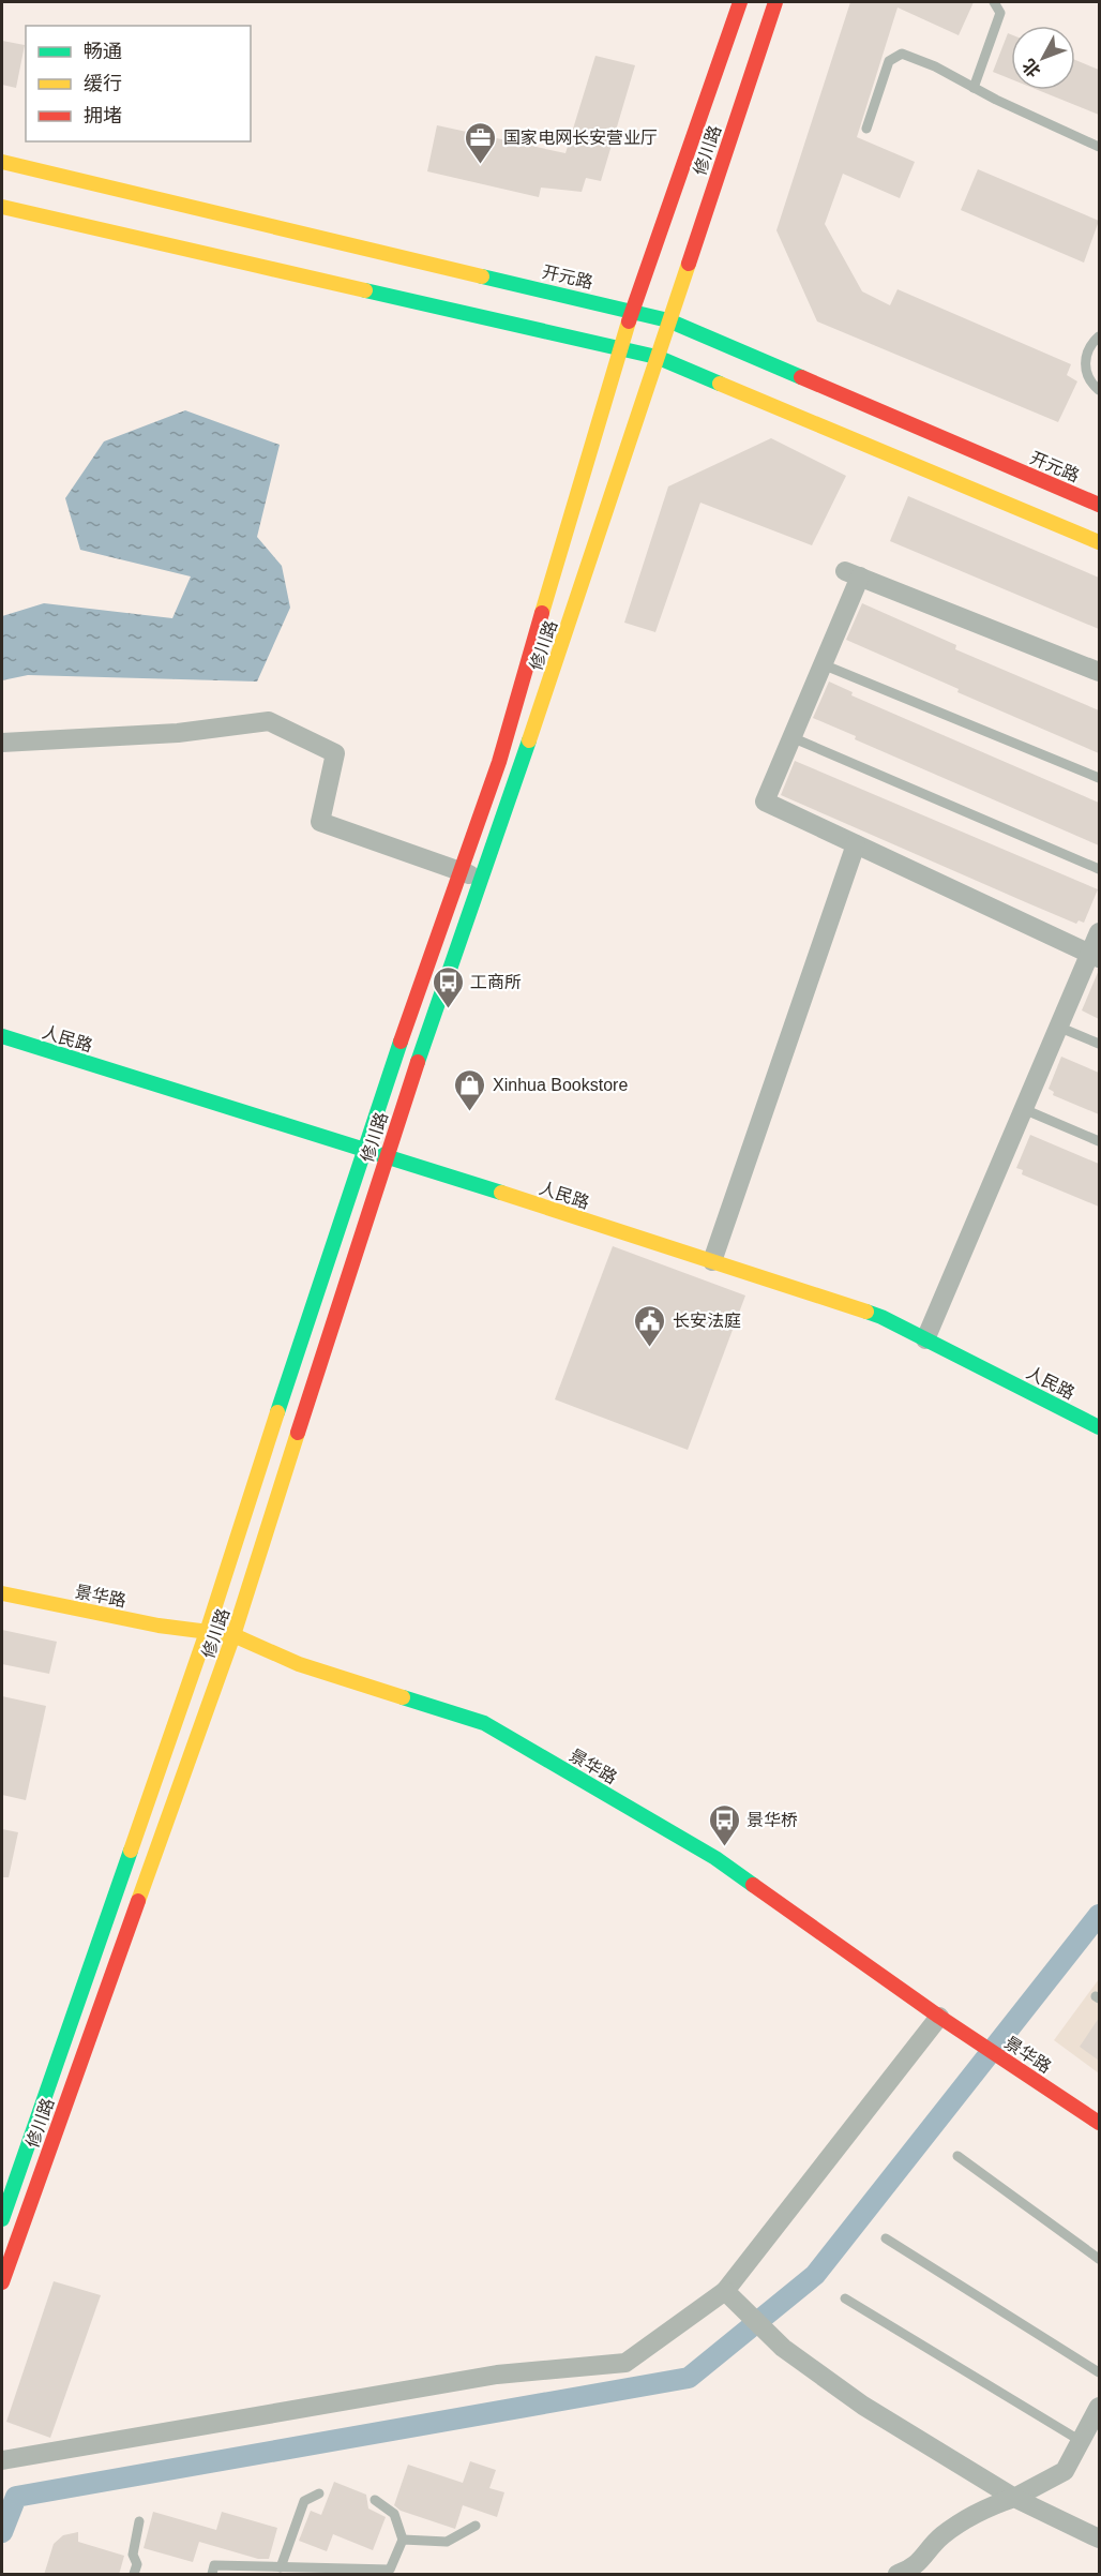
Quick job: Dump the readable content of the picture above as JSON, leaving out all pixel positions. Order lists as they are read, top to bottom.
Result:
{
  "streets": {
    "main road": [
      "修川路",
      "开元路",
      "人民路",
      "景华路"
    ]
  },
  "crossings": [
    ["修川路", "开元路"],
    ["修川路", "人民路"],
    ["修川路", "景华路"]
  ],
  "places": {
    "office": ["国家电网长安营业厅"],
    "bus stop": ["工商所", "景华桥"],
    "shop": ["Xinhua Bookstore"],
    "public building": ["长安法庭"]
  },
  "legend": ["畅通", "缓行", "拥堵"],
  "north": "bottom left"
}
